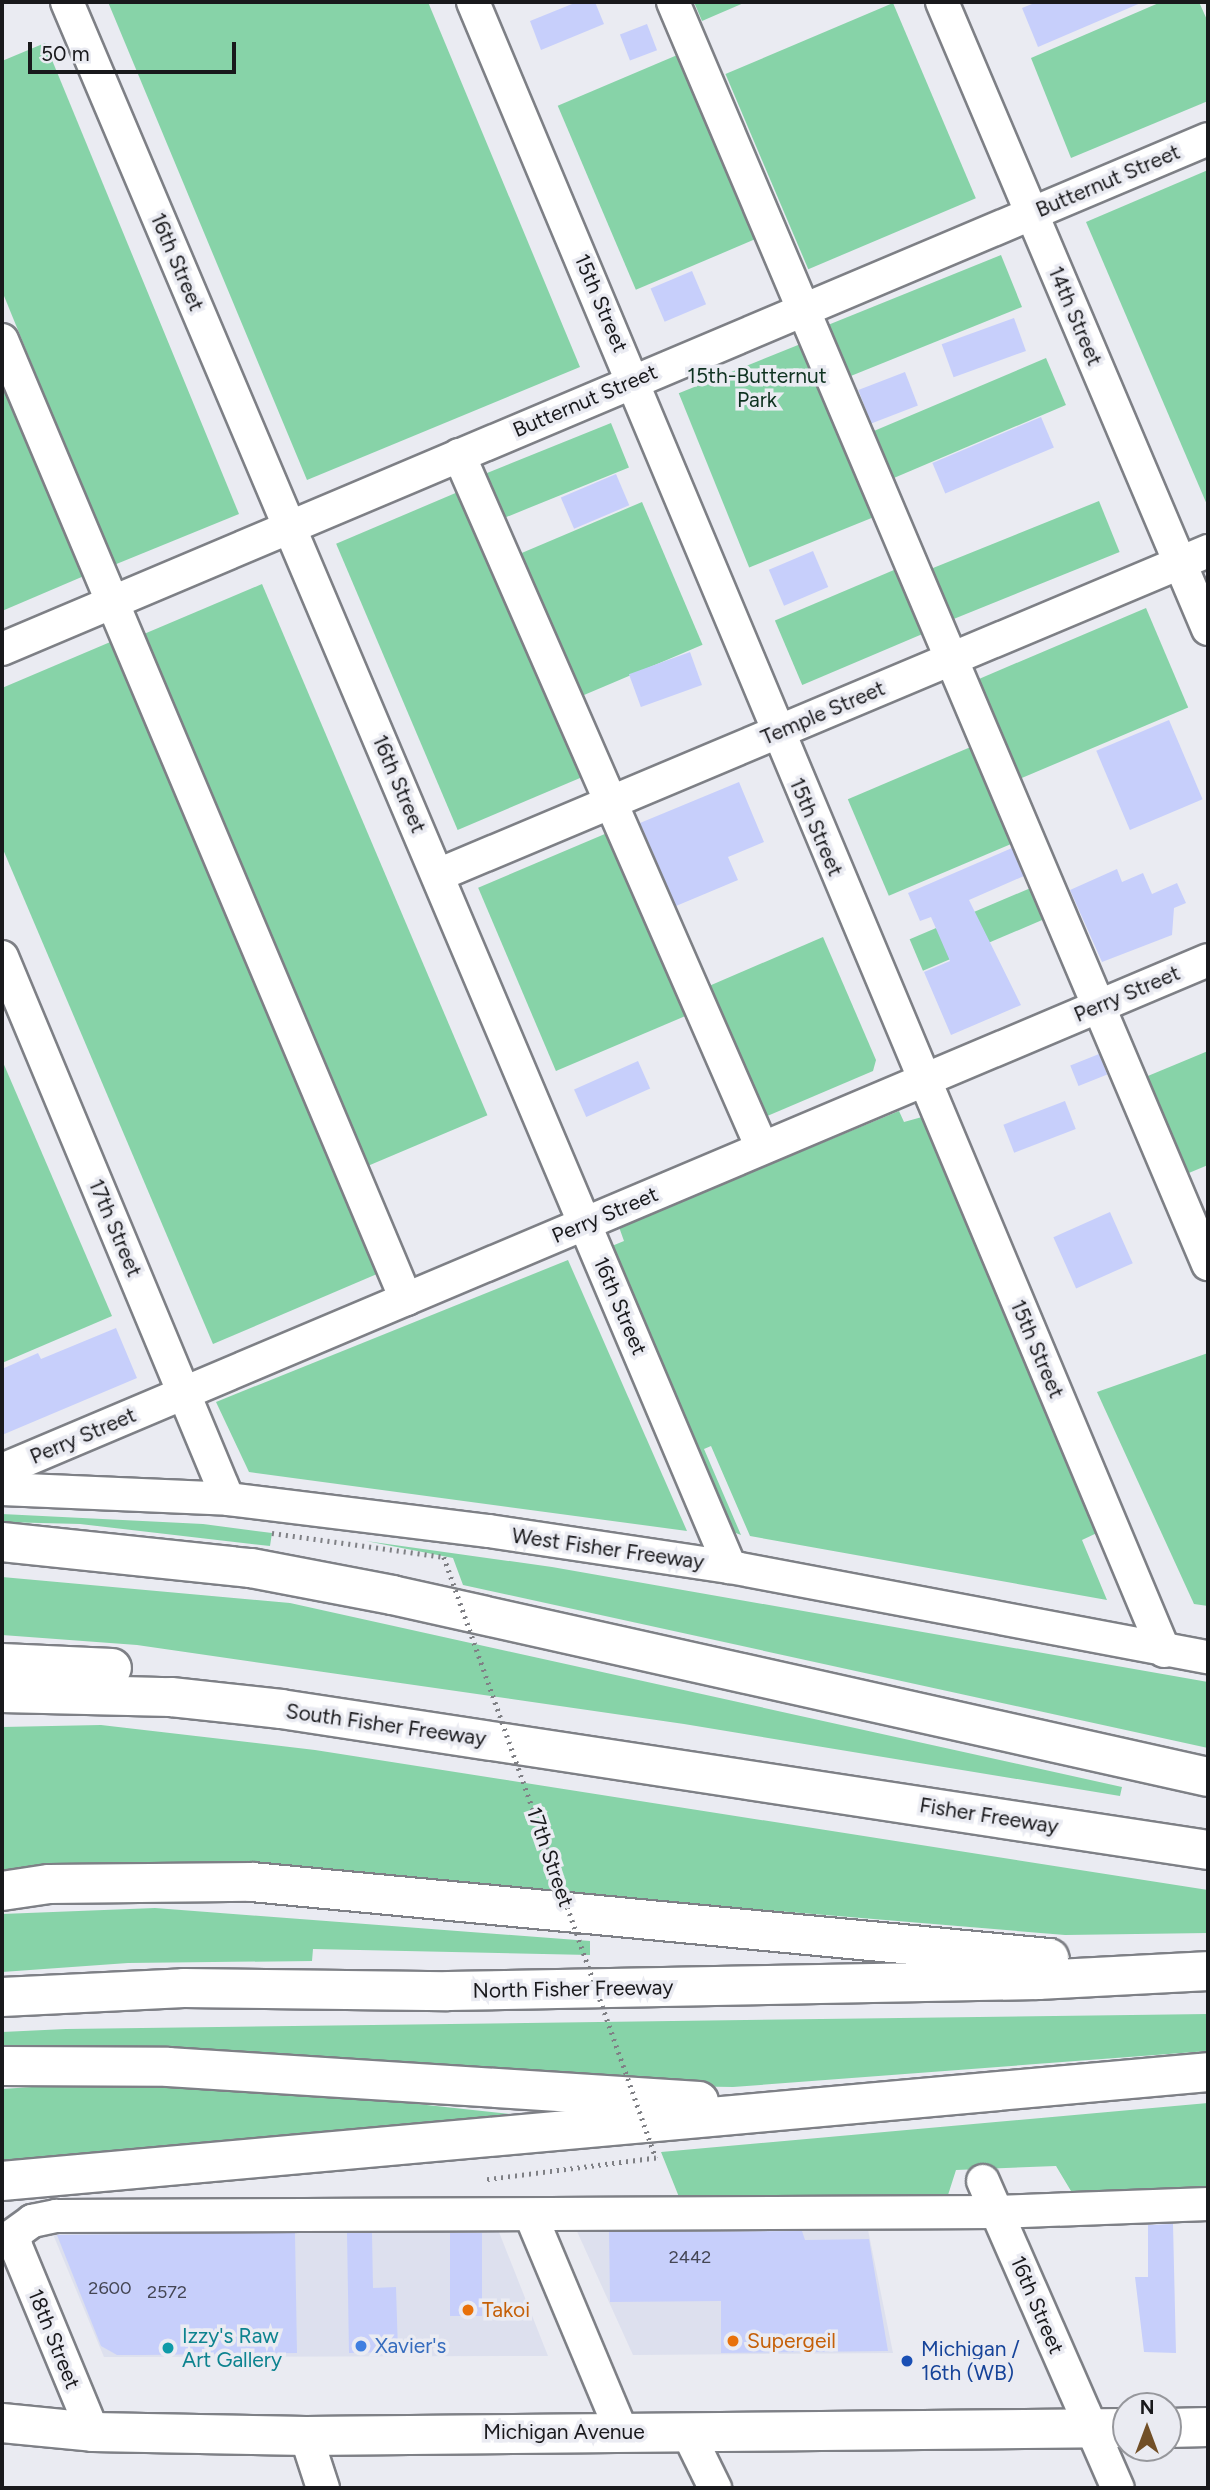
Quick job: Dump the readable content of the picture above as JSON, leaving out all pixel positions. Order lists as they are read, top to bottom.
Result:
{
  "streets": {
    "main road": [
      "South Fisher Freeway",
      "Fisher Freeway",
      "North Fisher Freeway",
      "Michigan Avenue"
    ],
    "street": [
      "Butternut Street",
      "16th Street",
      "15th Street",
      "14th Street",
      "Temple Street",
      "Perry Street",
      "17th Street",
      "West Fisher Freeway",
      "18th Street"
    ]
  },
  "crossings": [
    ["Butternut Street", "16th Street"],
    ["Butternut Street", "15th Street"],
    ["Butternut Street", "14th Street"],
    ["16th Street", "Temple Street"],
    ["16th Street", "Perry Street"],
    ["16th Street", "West Fisher Freeway"],
    ["16th Street", "Michigan Avenue"],
    ["15th Street", "Temple Street"],
    ["15th Street", "Perry Street"],
    ["15th Street", "West Fisher Freeway"],
    ["14th Street", "Temple Street"],
    ["Perry Street", "17th Street"],
    ["17th Street", "West Fisher Freeway"],
    ["South Fisher Freeway", "Fisher Freeway"],
    ["18th Street", "Michigan Avenue"]
  ],
  "parks": ["15th-Butternut Park"],
  "places": [
    "Takoi",
    "Supergeil",
    "Xavier's",
    "Izzy's Raw Art Gallery",
    "Michigan / 16th (WB)"
  ],
  "house_numbers": ["2442", "2600", "2572"],
  "scale_bar": "50 m",
  "north": "top"
}
